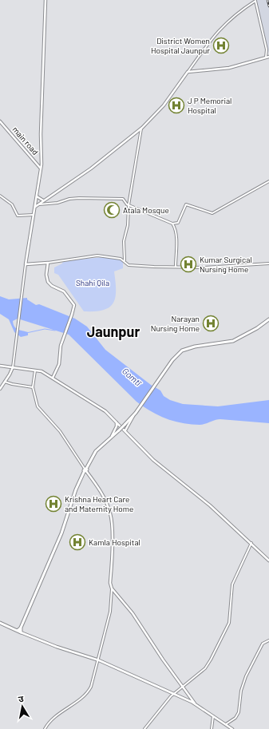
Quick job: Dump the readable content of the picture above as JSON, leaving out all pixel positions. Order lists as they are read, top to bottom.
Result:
{
  "streets": {
    "main road": ["main road"]
  },
  "districts": ["Jaunpur"],
  "water": ["Gomtī"],
  "parks": ["Shahi Qila"],
  "places": {
    "hospital": [
      "District Women Hospital Jaunpur",
      "J P Memorial Hospital",
      "Kumar Surgical Nursing Home",
      "Narayan Nursing Home",
      "Krishna Heart Care and Maternity Home",
      "Kamla Hospital"
    ],
    "mosque": ["Atala Mosque"]
  },
  "north": "top"
}
